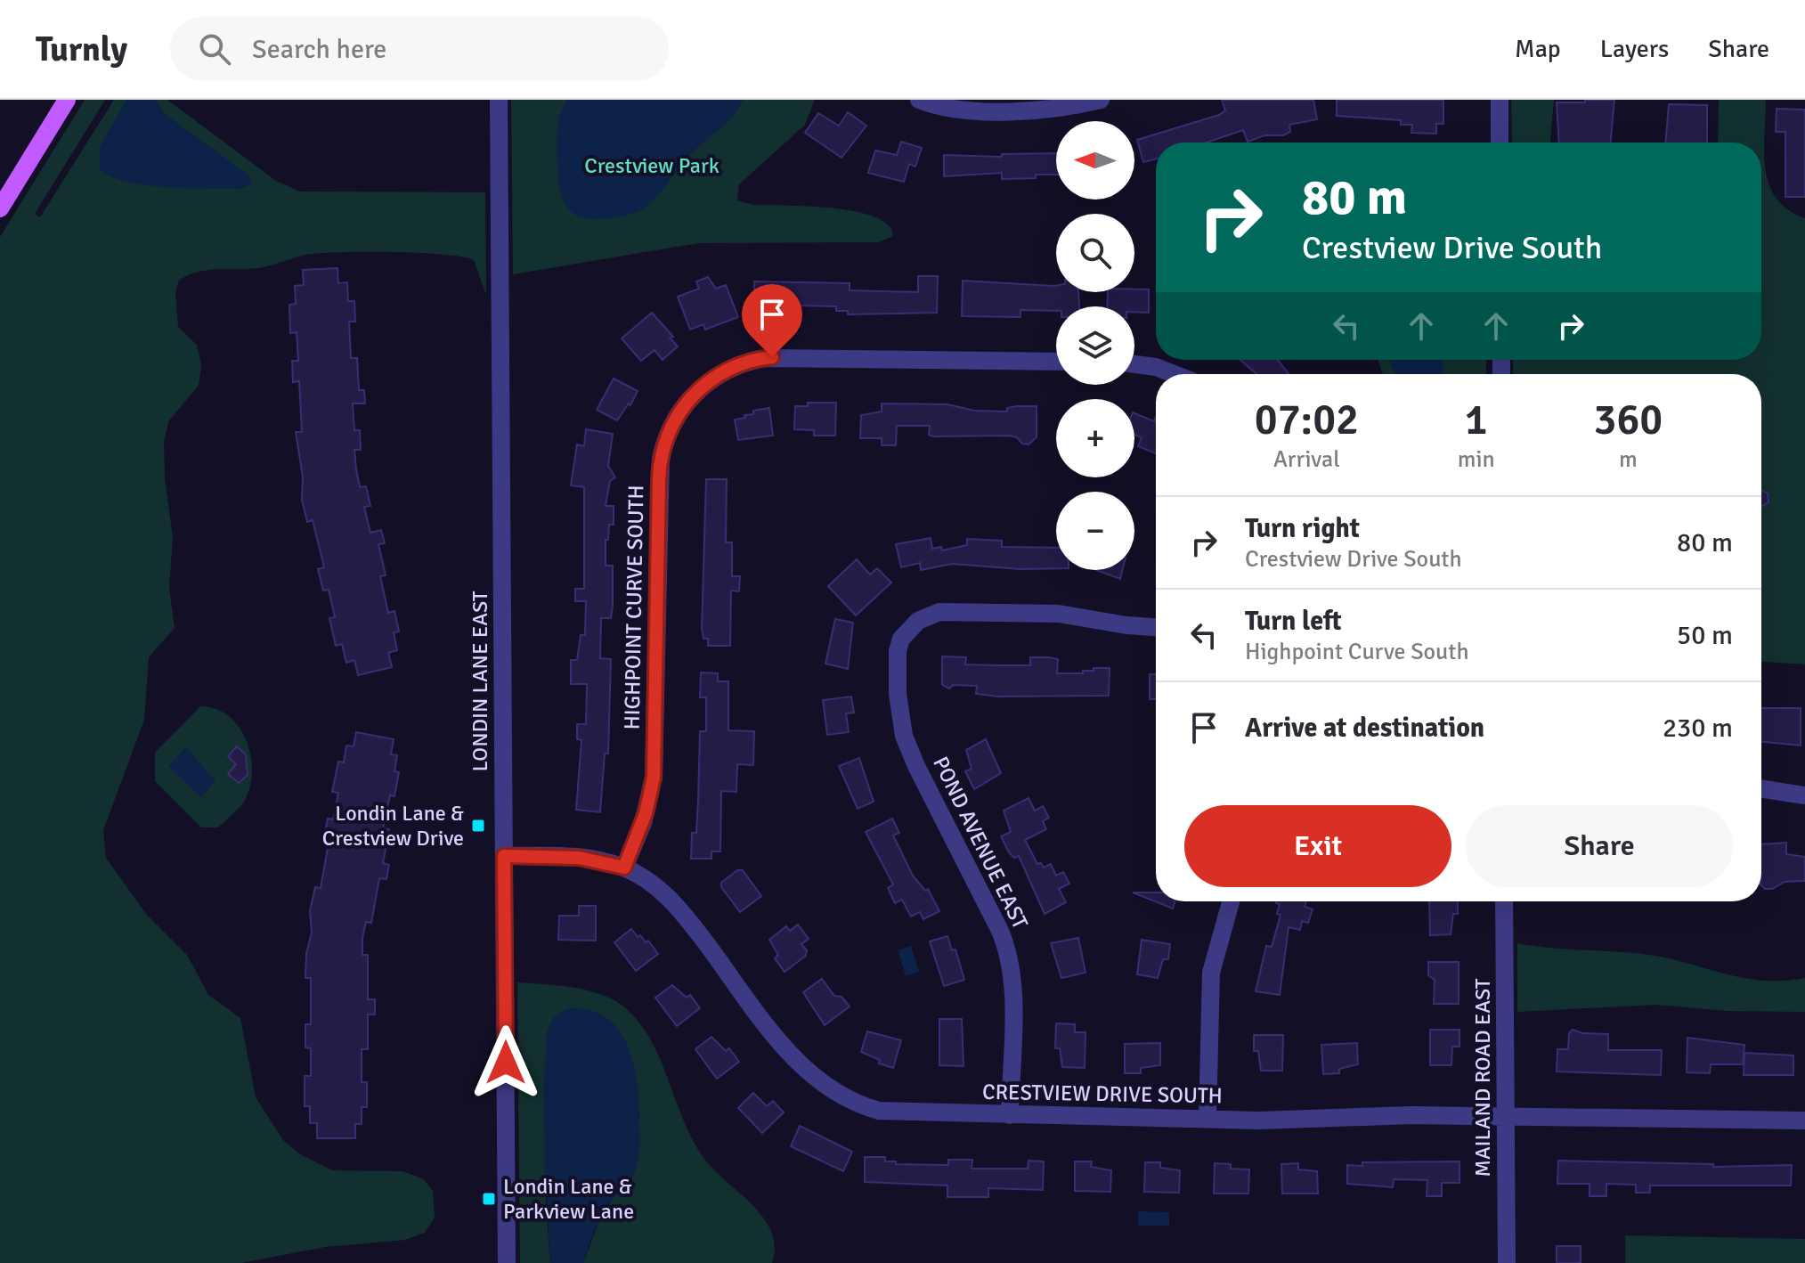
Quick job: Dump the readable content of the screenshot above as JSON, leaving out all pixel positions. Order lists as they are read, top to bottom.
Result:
{
  "streets": {
    "street": [
      "HIGHPOINT CURVE SOUTH",
      "LONDIN LANE EAST",
      "POND AVENUE EAST",
      "MAILAND ROAD EAST",
      "CRESTVIEW DRIVE SOUTH"
    ]
  },
  "crossings": [
    ["HIGHPOINT CURVE SOUTH", "CRESTVIEW DRIVE SOUTH"],
    ["LONDIN LANE EAST", "CRESTVIEW DRIVE SOUTH"],
    ["POND AVENUE EAST", "CRESTVIEW DRIVE SOUTH"],
    ["MAILAND ROAD EAST", "CRESTVIEW DRIVE SOUTH"]
  ],
  "parks": ["Crestview Park"],
  "places": {
    "transit": ["Londin Lane & Crestview Drive", "Londin Lane & Parkview Lane"]
  },
  "north": "left",
  "page": {
    "header": "Turnly",
    "search": "Search here",
    "nav": ["Map", "Layers", "Share"],
    "map_buttons": ["+", "−"],
    "turn": ["80 m", "Crestview Drive South"],
    "eta": [
      "07:02",
      "Arrival",
      "1",
      "min",
      "360",
      "m"
    ],
    "list": [
      {
        "name": "Turn right",
        "note": "Crestview Drive South",
        "value": "80 m"
      },
      {
        "name": "Turn left",
        "note": "Highpoint Curve South",
        "value": "50 m"
      },
      {
        "name": "Arrive at destination",
        "value": "230 m"
      }
    ],
    "buttons": ["Exit", "Share"]
  }
}
